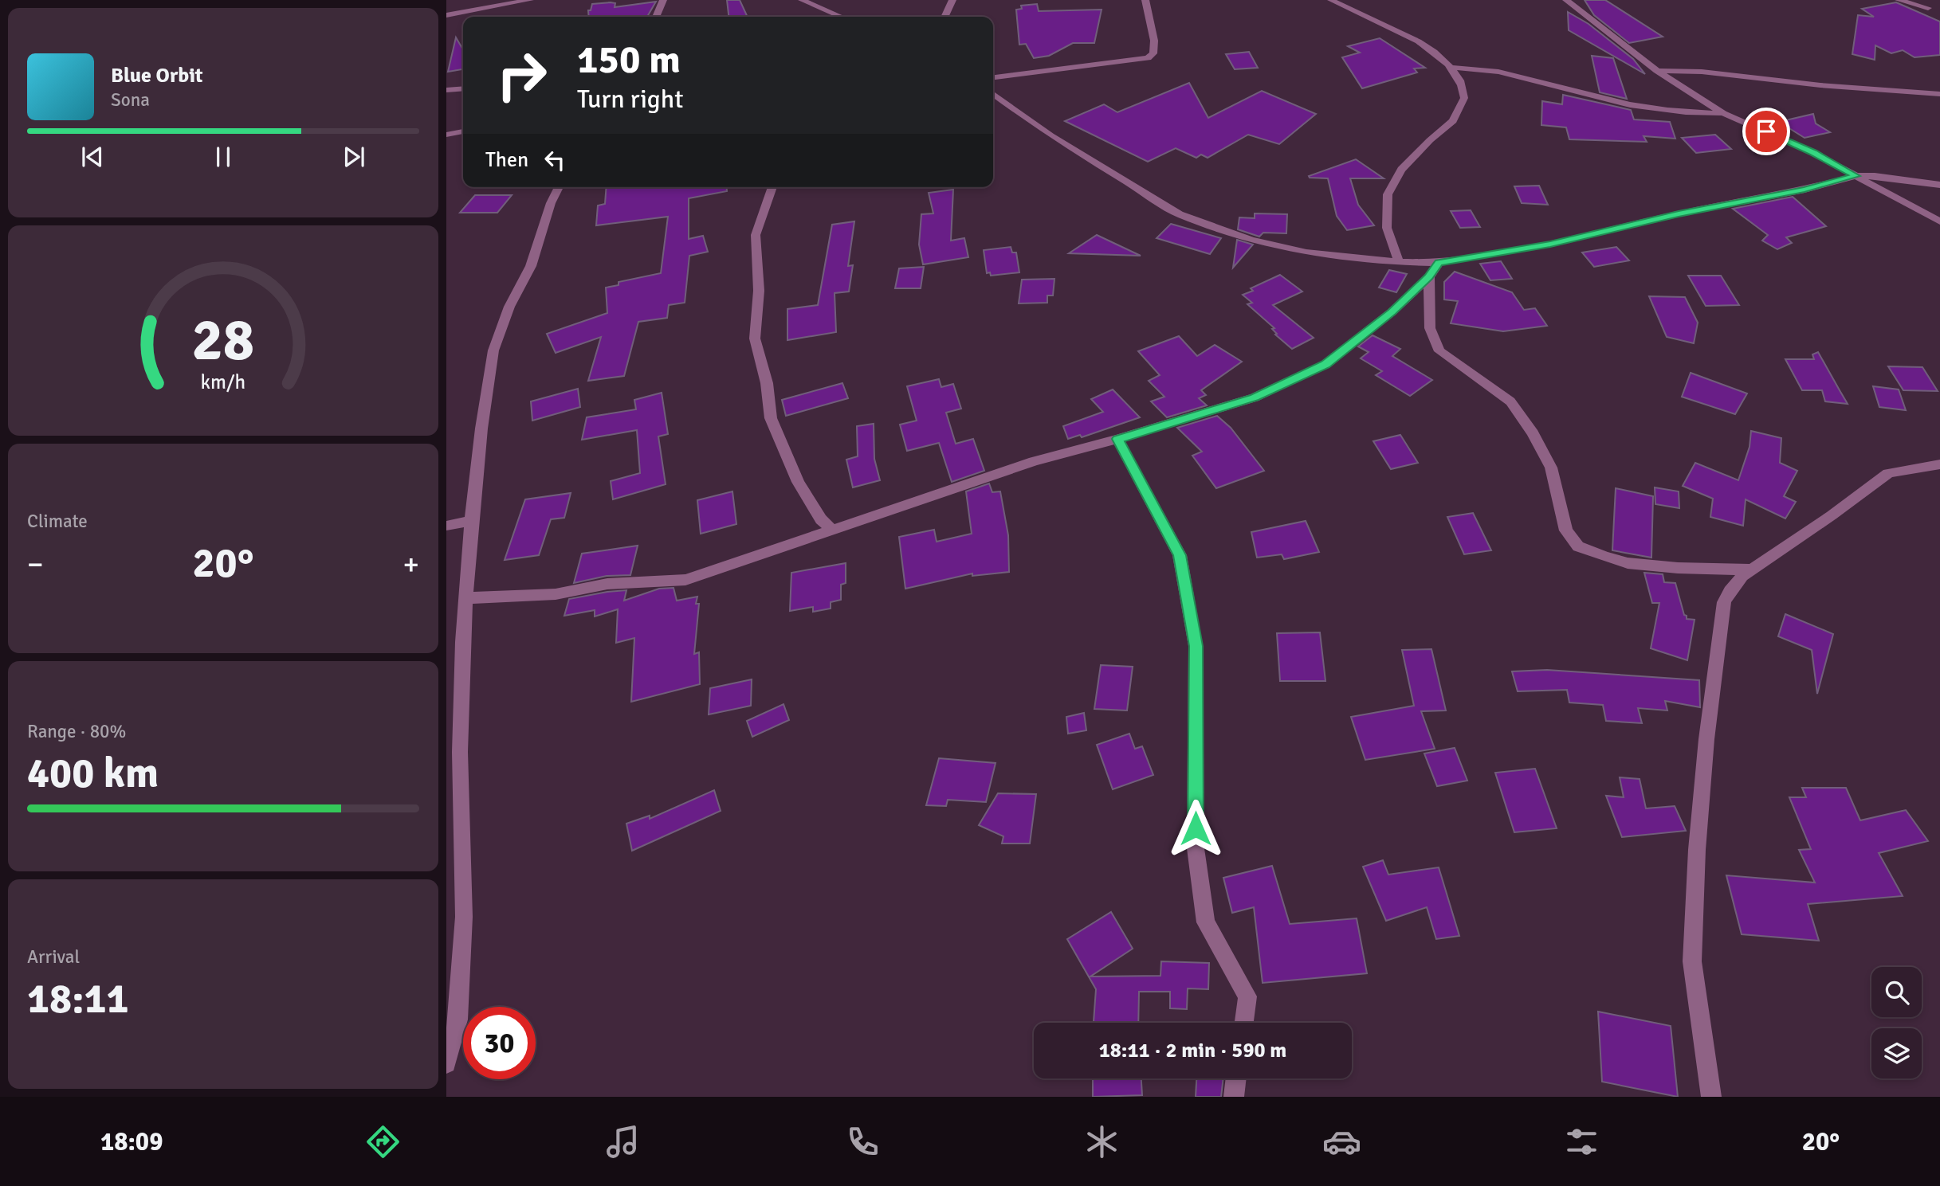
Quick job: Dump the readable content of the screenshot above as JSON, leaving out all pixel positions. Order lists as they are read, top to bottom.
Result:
{
  "page": {
    "turn": ["150 m", "Turn right"],
    "song": ["Blue Orbit", "Sona"],
    "then": "Then",
    "tile": [
      "Climate",
      ["Range · 80%", "400 km"],
      ["Arrival", "18:11"]
    ],
    "heat": ["−", "20°", "+"],
    "limit": "30",
    "trip": "18:11 · 2 min · 590 m",
    "tabs": ["18:09", "20°"],
    "gauge": ["28", "km/h"]
  }
}
